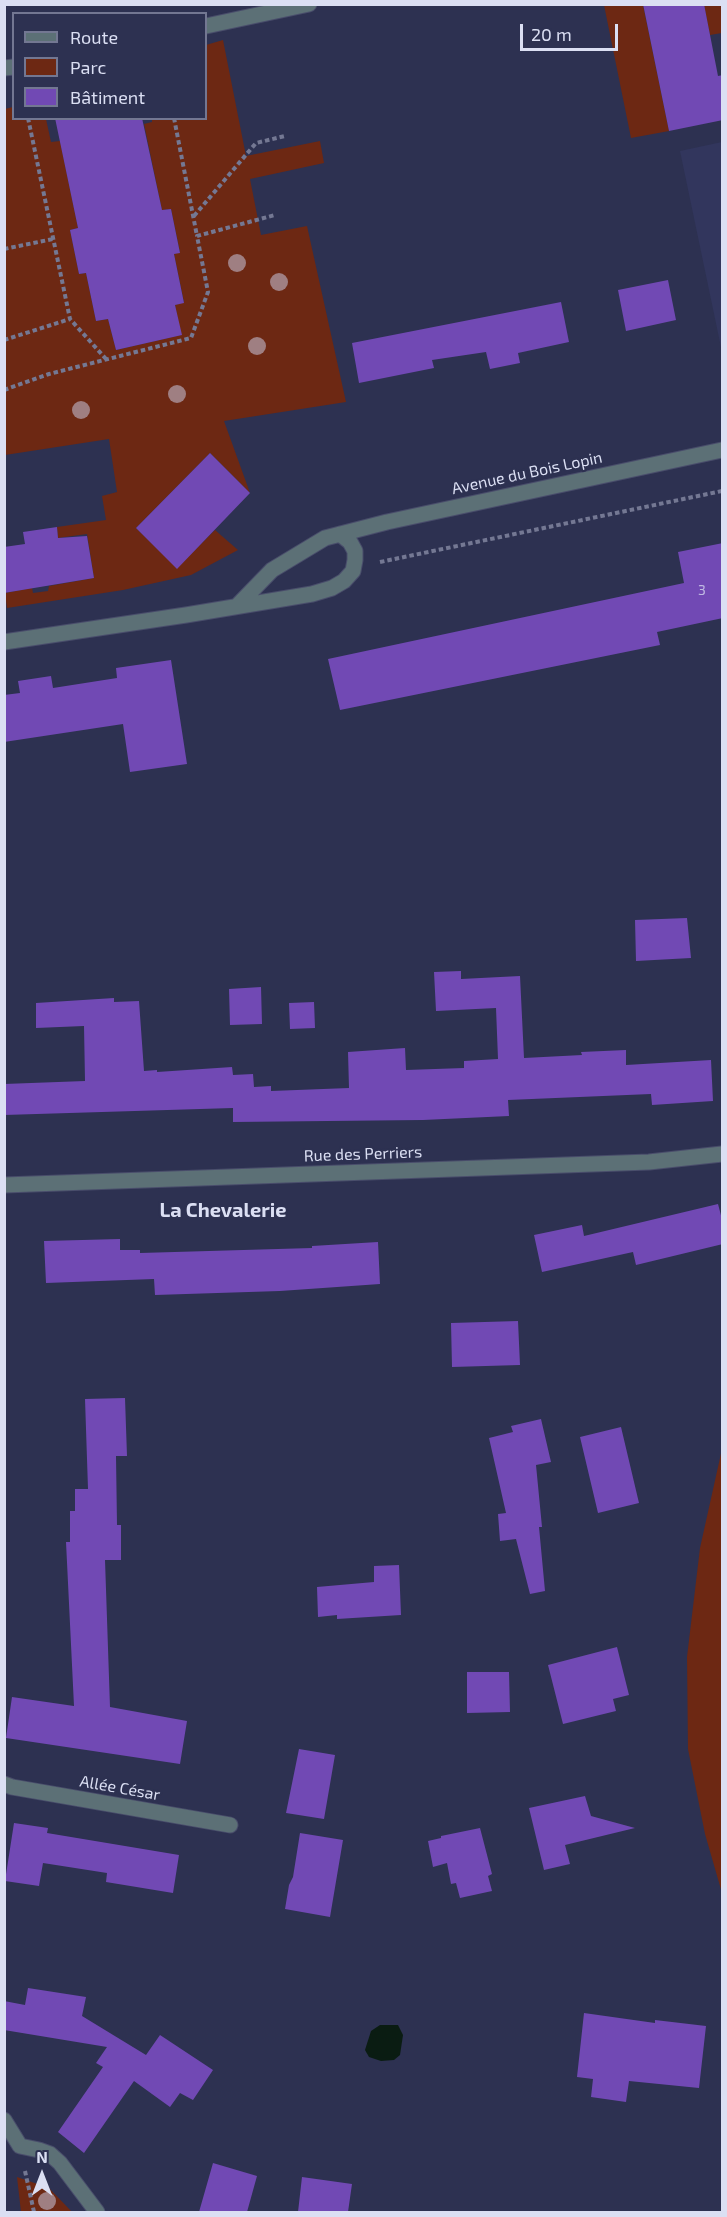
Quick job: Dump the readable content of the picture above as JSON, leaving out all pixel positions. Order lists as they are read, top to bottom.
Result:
{
  "streets": {
    "street": ["Avenue du Bois Lopin", "Rue des Perriers", "Allée César"]
  },
  "districts": ["La Chevalerie"],
  "house_numbers": ["3"],
  "legend": ["Route", "Parc", "Bâtiment"],
  "scale_bar": "20 m",
  "north": "top"
}
